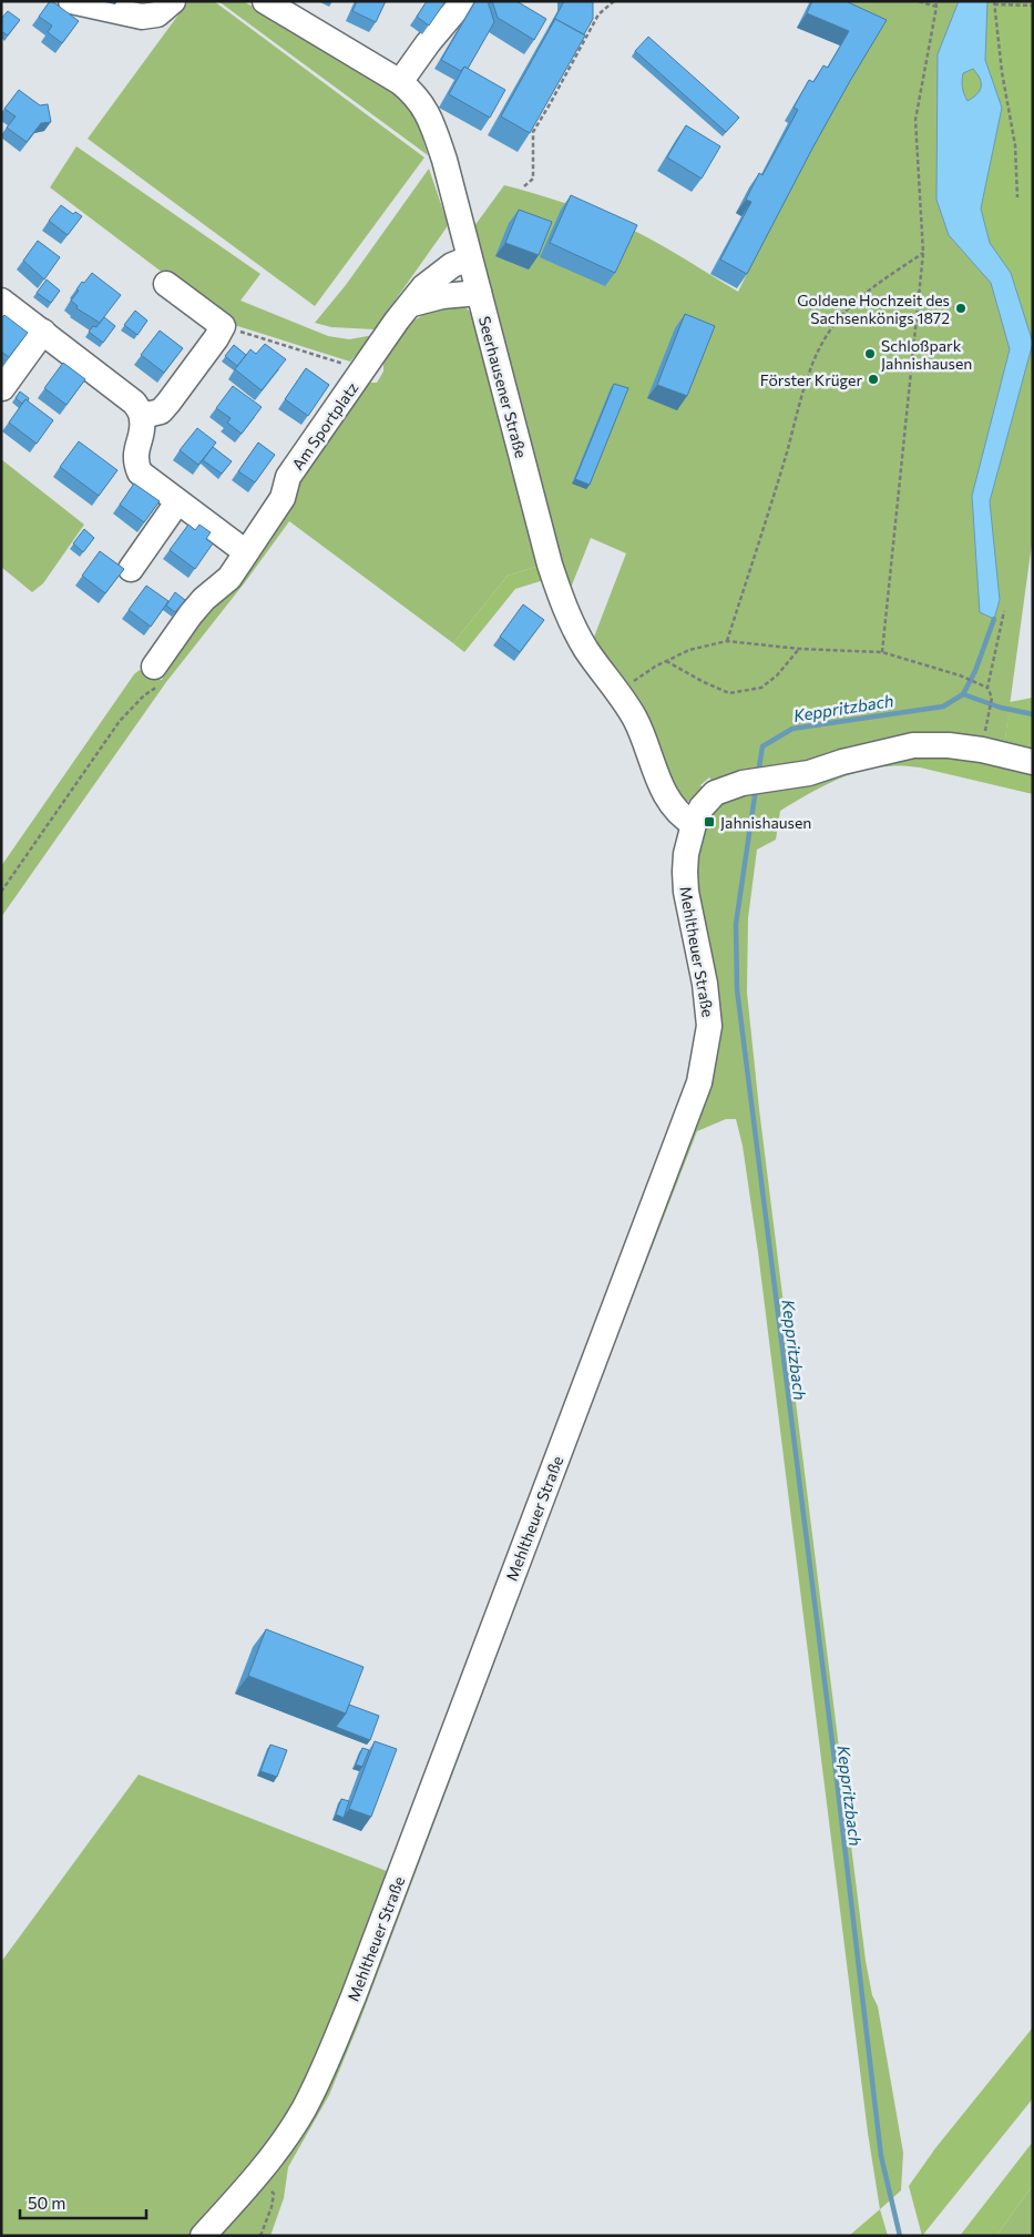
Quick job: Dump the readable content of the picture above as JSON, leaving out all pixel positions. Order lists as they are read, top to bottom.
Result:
{
  "streets": {
    "street": ["Seerhausener Straße", "Am Sportplatz", "Mehltheuer Straße"]
  },
  "crossings": [
    ["Seerhausener Straße", "Am Sportplatz"],
    ["Seerhausener Straße", "Mehltheuer Straße"]
  ],
  "water": ["Keppritzbach"],
  "places": {
    "other": ["Goldene Hochzeit des Sachsenkönigs 1872", "Schloßpark Jahnishausen", "Förster Krüger"],
    "transit": ["Jahnishausen"]
  },
  "scale_bar": "50 m"
}
